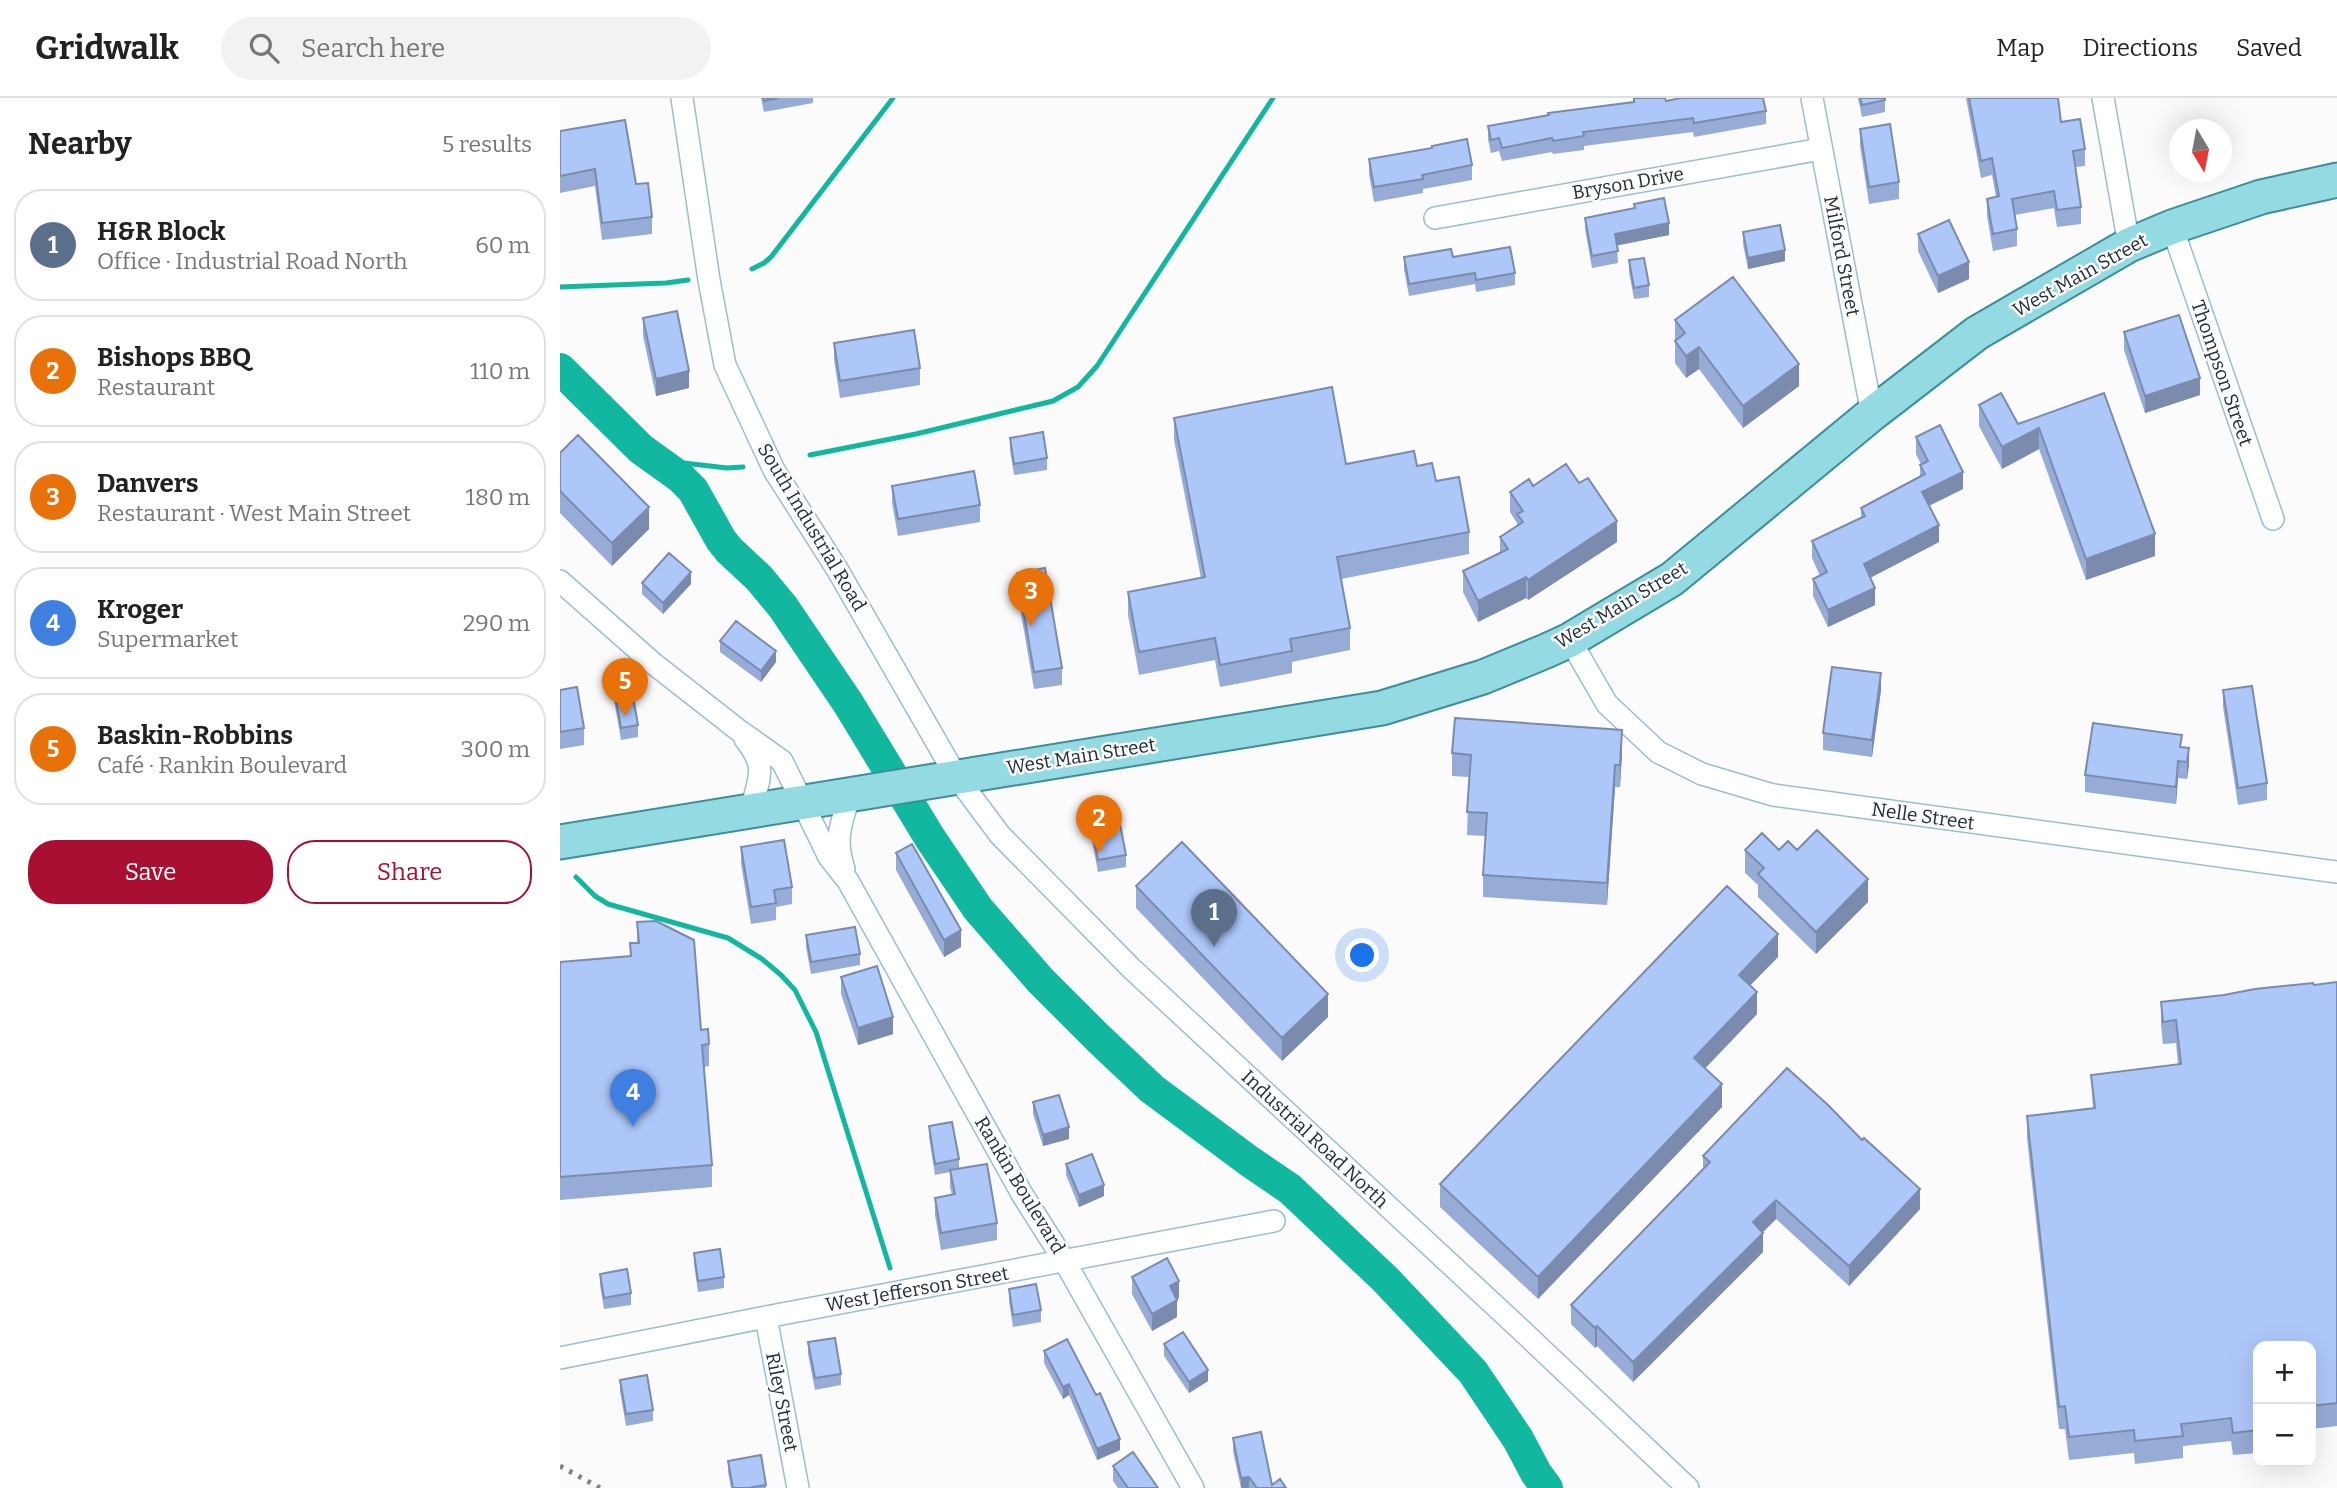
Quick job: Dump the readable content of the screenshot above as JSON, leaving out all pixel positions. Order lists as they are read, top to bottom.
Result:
{
  "streets": {
    "main road": ["West Main Street"],
    "street": [
      "Bryson Drive",
      "Milford Street",
      "Thompson Street",
      "South Industrial Road",
      "Nelle Street",
      "Industrial Road North",
      "Rankin Boulevard",
      "West Jefferson Street",
      "Riley Street"
    ]
  },
  "crossings": [
    ["Bryson Drive", "Milford Street"],
    ["Milford Street", "West Main Street"],
    ["West Main Street", "Thompson Street"],
    ["West Main Street", "South Industrial Road"],
    ["West Main Street", "Nelle Street"],
    ["West Main Street", "Industrial Road North"],
    ["West Main Street", "Rankin Boulevard"],
    ["South Industrial Road", "Industrial Road North"],
    ["Rankin Boulevard", "West Jefferson Street"],
    ["West Jefferson Street", "Riley Street"]
  ],
  "north": "bottom",
  "page": {
    "header": "Gridwalk",
    "search": "Search here",
    "nav": ["Map", "Directions", "Saved"],
    "heading": ["Nearby", "5 results"],
    "list": [
      {
        "mark": "1",
        "name": "H&R Block",
        "note": "Office · Industrial Road North",
        "value": "60 m"
      },
      {
        "mark": "2",
        "name": "Bishops BBQ",
        "note": "Restaurant",
        "value": "110 m"
      },
      {
        "mark": "3",
        "name": "Danvers",
        "note": "Restaurant · West Main Street",
        "value": "180 m"
      },
      {
        "mark": "4",
        "name": "Kroger",
        "note": "Supermarket",
        "value": "290 m"
      },
      {
        "mark": "5",
        "name": "Baskin-Robbins",
        "note": "Café · Rankin Boulevard",
        "value": "300 m"
      }
    ],
    "pins": [
      "3",
      "5",
      "2",
      "1",
      "4"
    ],
    "buttons": ["Save", "Share"],
    "map_buttons": ["+", "−"]
  }
}
